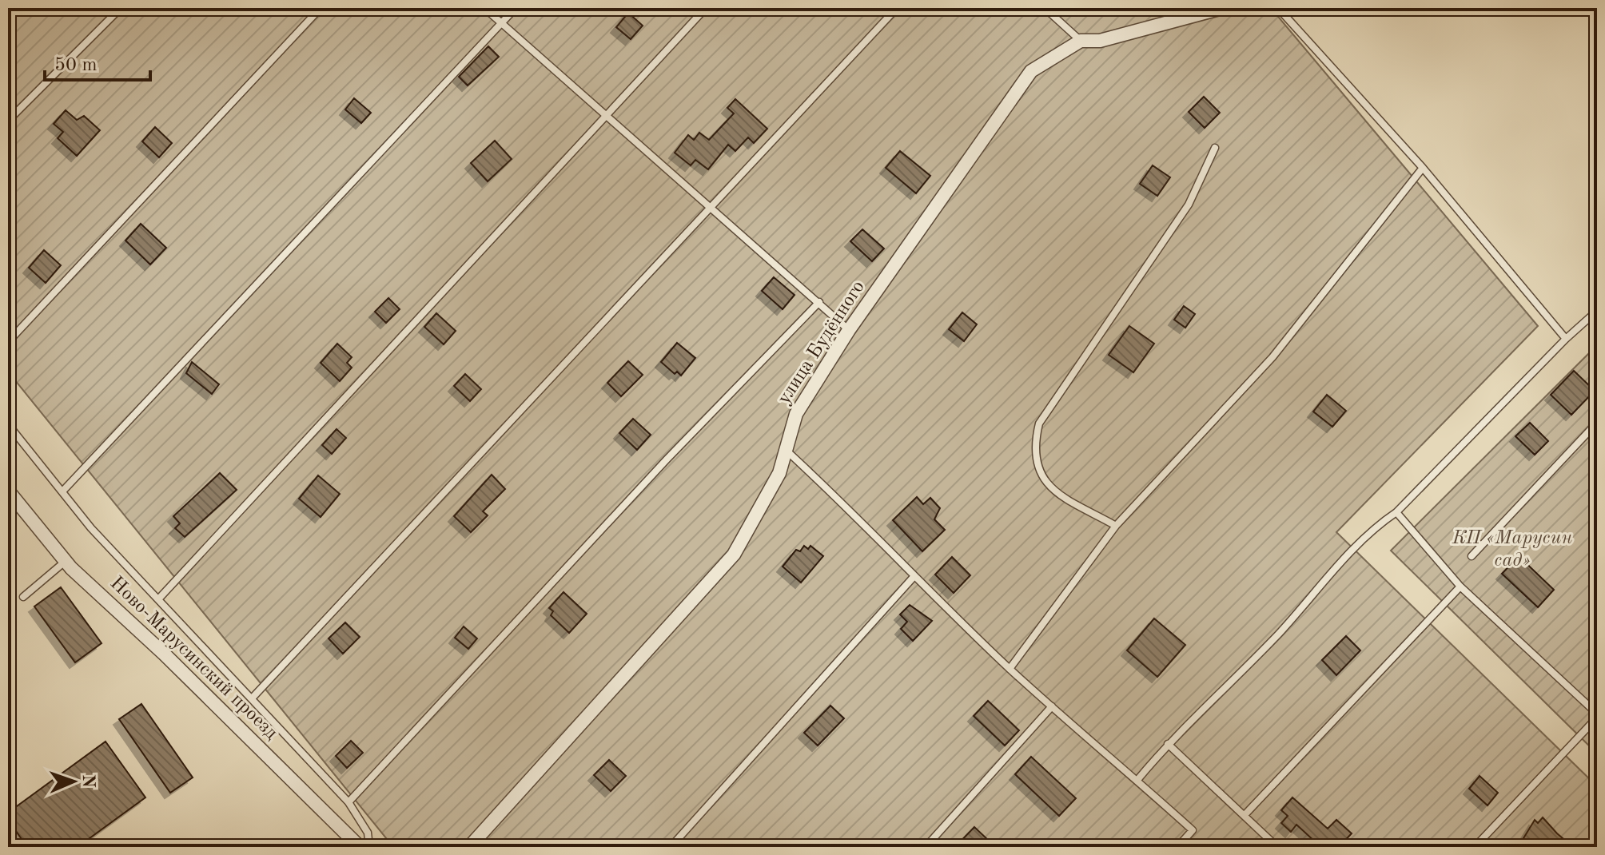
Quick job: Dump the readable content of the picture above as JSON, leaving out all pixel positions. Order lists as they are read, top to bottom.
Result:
{
  "streets": {
    "street": ["улица Будённого", "Ново-Марусинский проезд"]
  },
  "parks": ["КП «Марусин сад»"],
  "scale_bar": "50 m",
  "north": "right"
}
